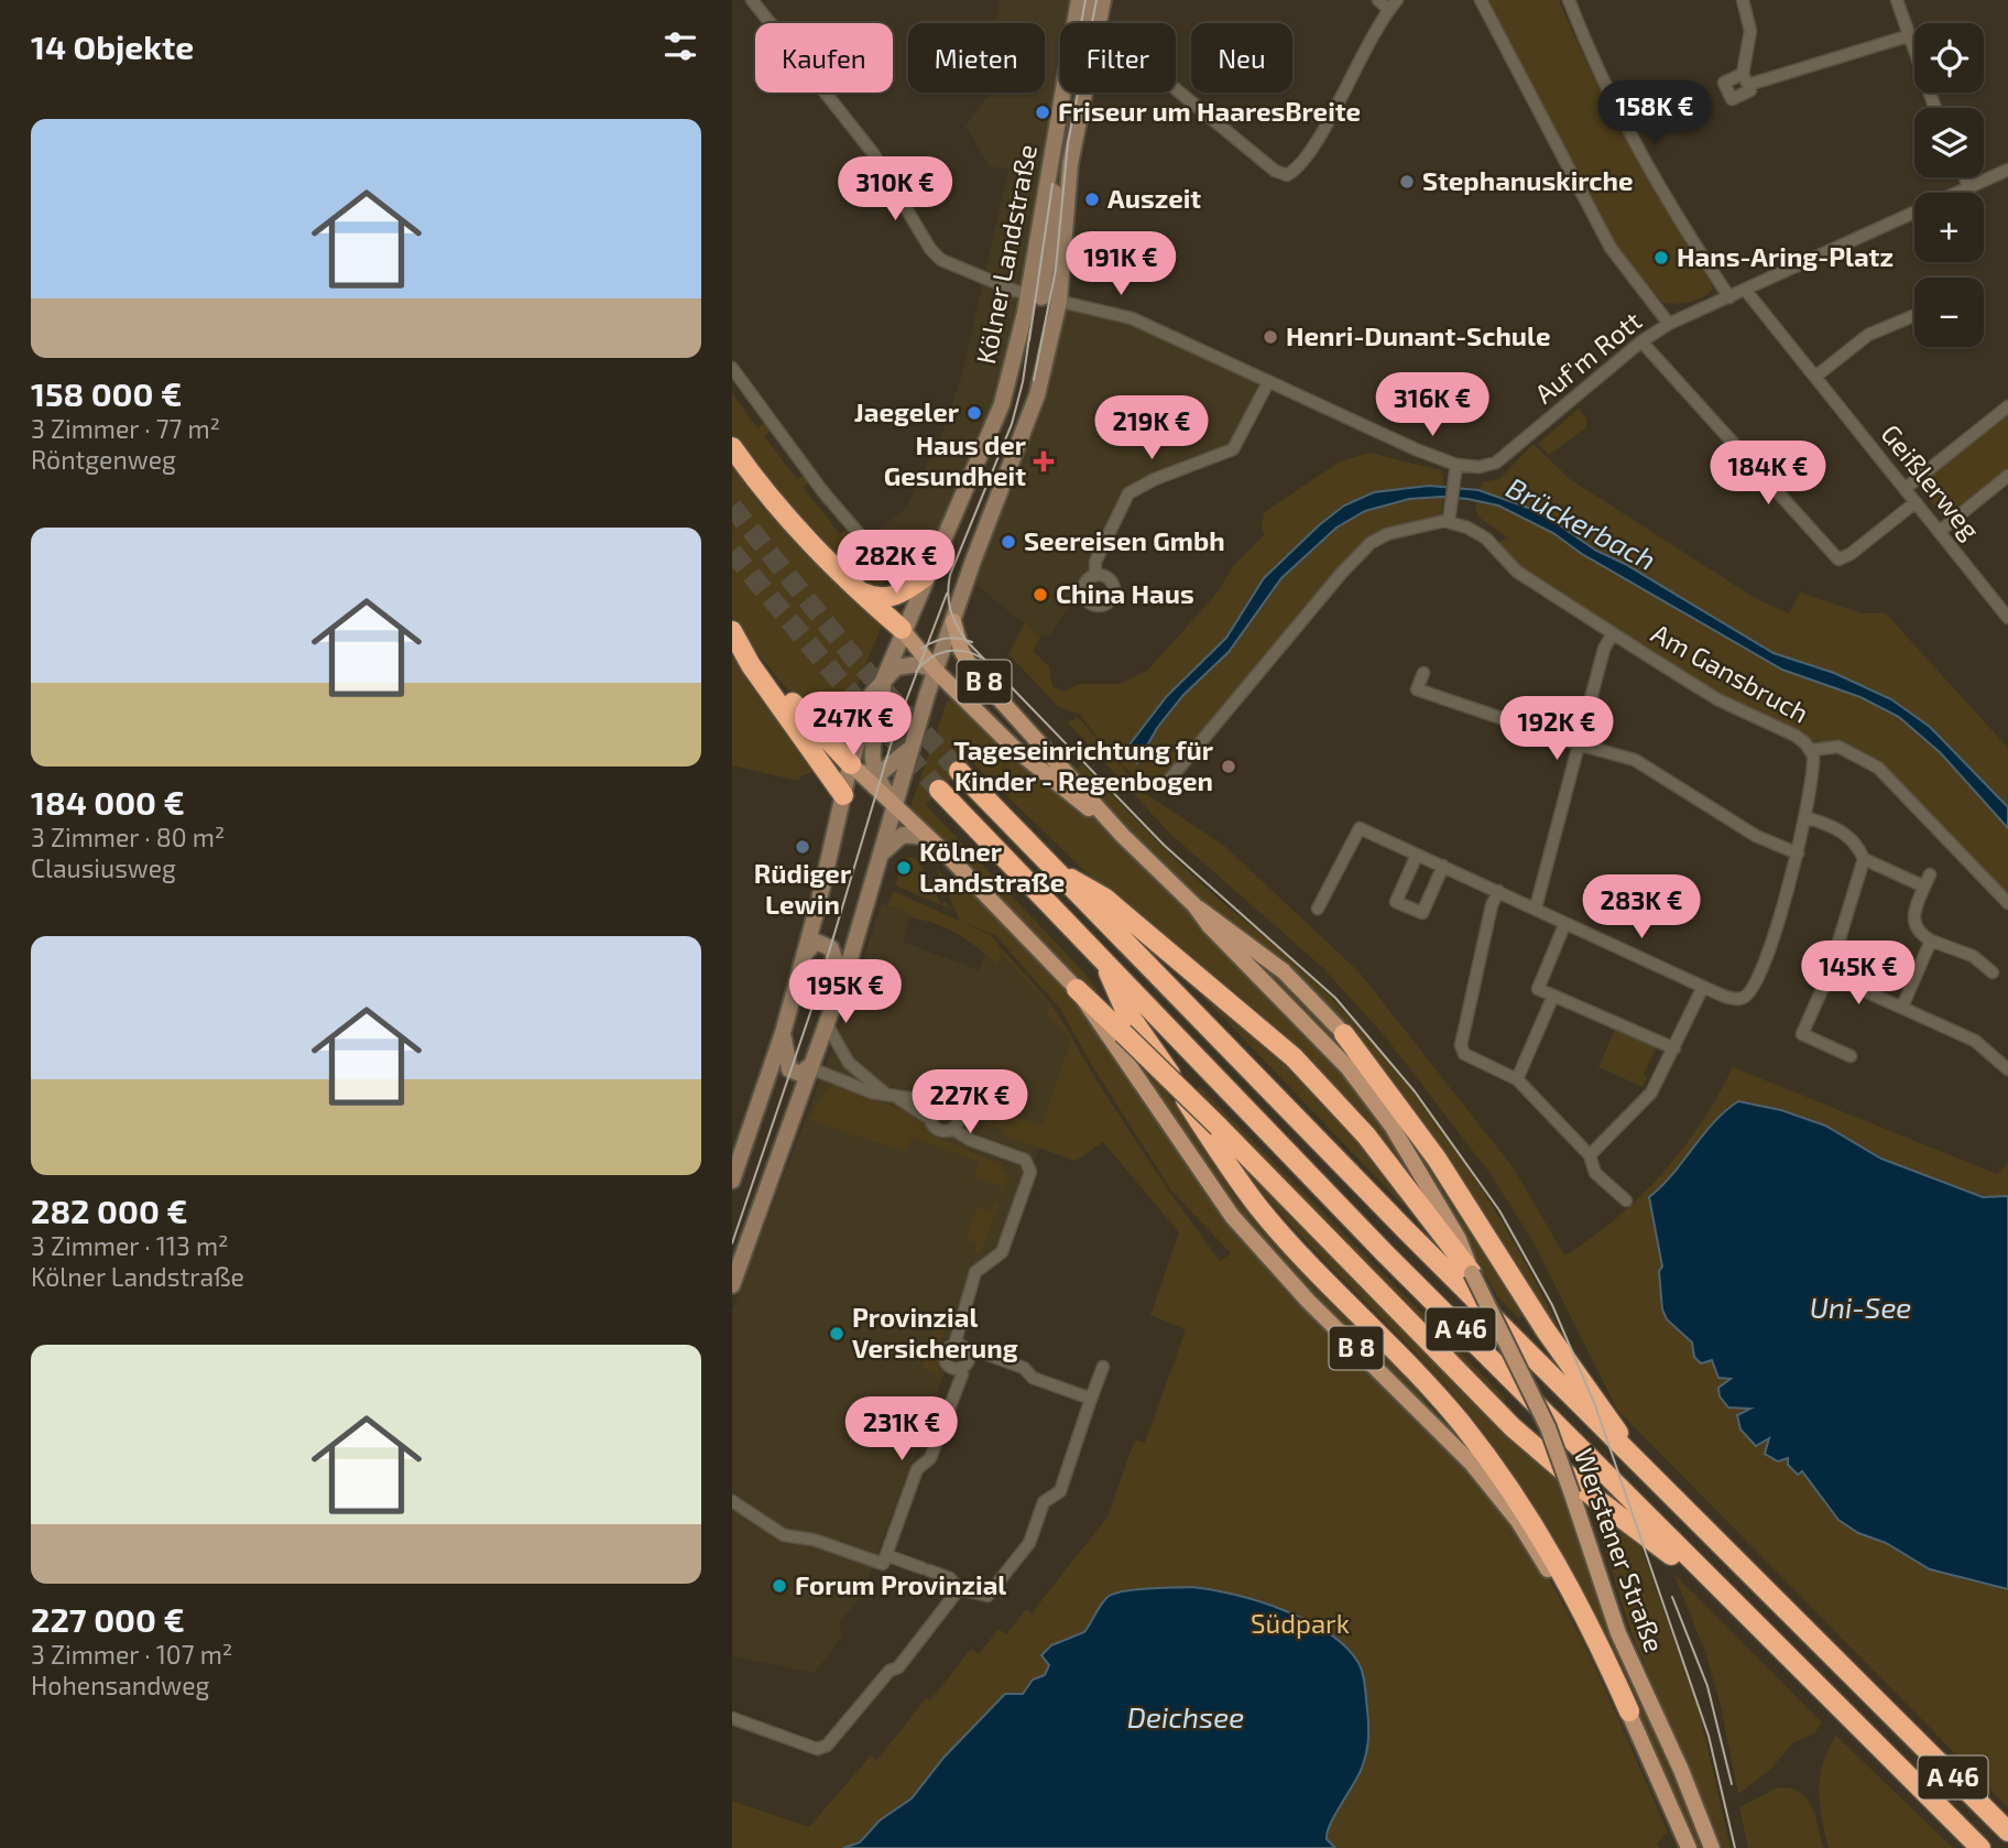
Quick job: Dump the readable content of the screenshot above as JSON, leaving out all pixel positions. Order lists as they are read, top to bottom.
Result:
{
  "streets": {
    "highway": ["A 46"],
    "main road": ["Kölner Landstraße", "B 8", "Werstener Straße"],
    "street": ["Auf'm Rott", "Geißlerweg", "Am Gansbruch"]
  },
  "crossings": [
    ["Kölner Landstraße", "B 8"],
    ["Auf'm Rott", "Geißlerweg"],
    ["B 8", "A 46"],
    ["A 46", "Werstener Straße"]
  ],
  "water": ["Brückerbach", "Uni-See", "Deichsee"],
  "parks": ["Südpark"],
  "places": {
    "other": [
      "Friseur um HaaresBreite",
      "Stephanuskirche",
      "Auszeit",
      "Hans-Aring-Platz",
      "Henri-Dunant-Schule",
      "Jaegeler",
      "Seereisen Gmbh",
      "China Haus",
      "Tageseinrichtung für Kinder - Regenbogen",
      "Rüdiger Lewin",
      "Kölner Landstraße",
      "Provinzial Versicherung",
      "Forum Provinzial"
    ],
    "health": ["Haus der Gesundheit"]
  },
  "page": {
    "heading": "14 Objekte",
    "map_buttons": ["+", "−"],
    "chip": [
      "Kaufen",
      "Mieten",
      "Filter",
      "Neu"
    ],
    "price": [
      "158K €",
      "310K €",
      "191K €",
      "316K €",
      "219K €",
      "184K €",
      "282K €",
      "247K €",
      "192K €",
      "283K €",
      "145K €",
      "195K €",
      "227K €",
      "231K €"
    ],
    "list": [
      {
        "name": "158 000 €",
        "note": "3 Zimmer · 77 m² · Röntgenweg"
      },
      {
        "name": "184 000 €",
        "note": "3 Zimmer · 80 m² · Clausiusweg"
      },
      {
        "name": "282 000 €",
        "note": "3 Zimmer · 113 m² · Kölner Landstraße"
      },
      {
        "name": "227 000 €",
        "note": "3 Zimmer · 107 m² · Hohensandweg"
      }
    ]
  }
}
